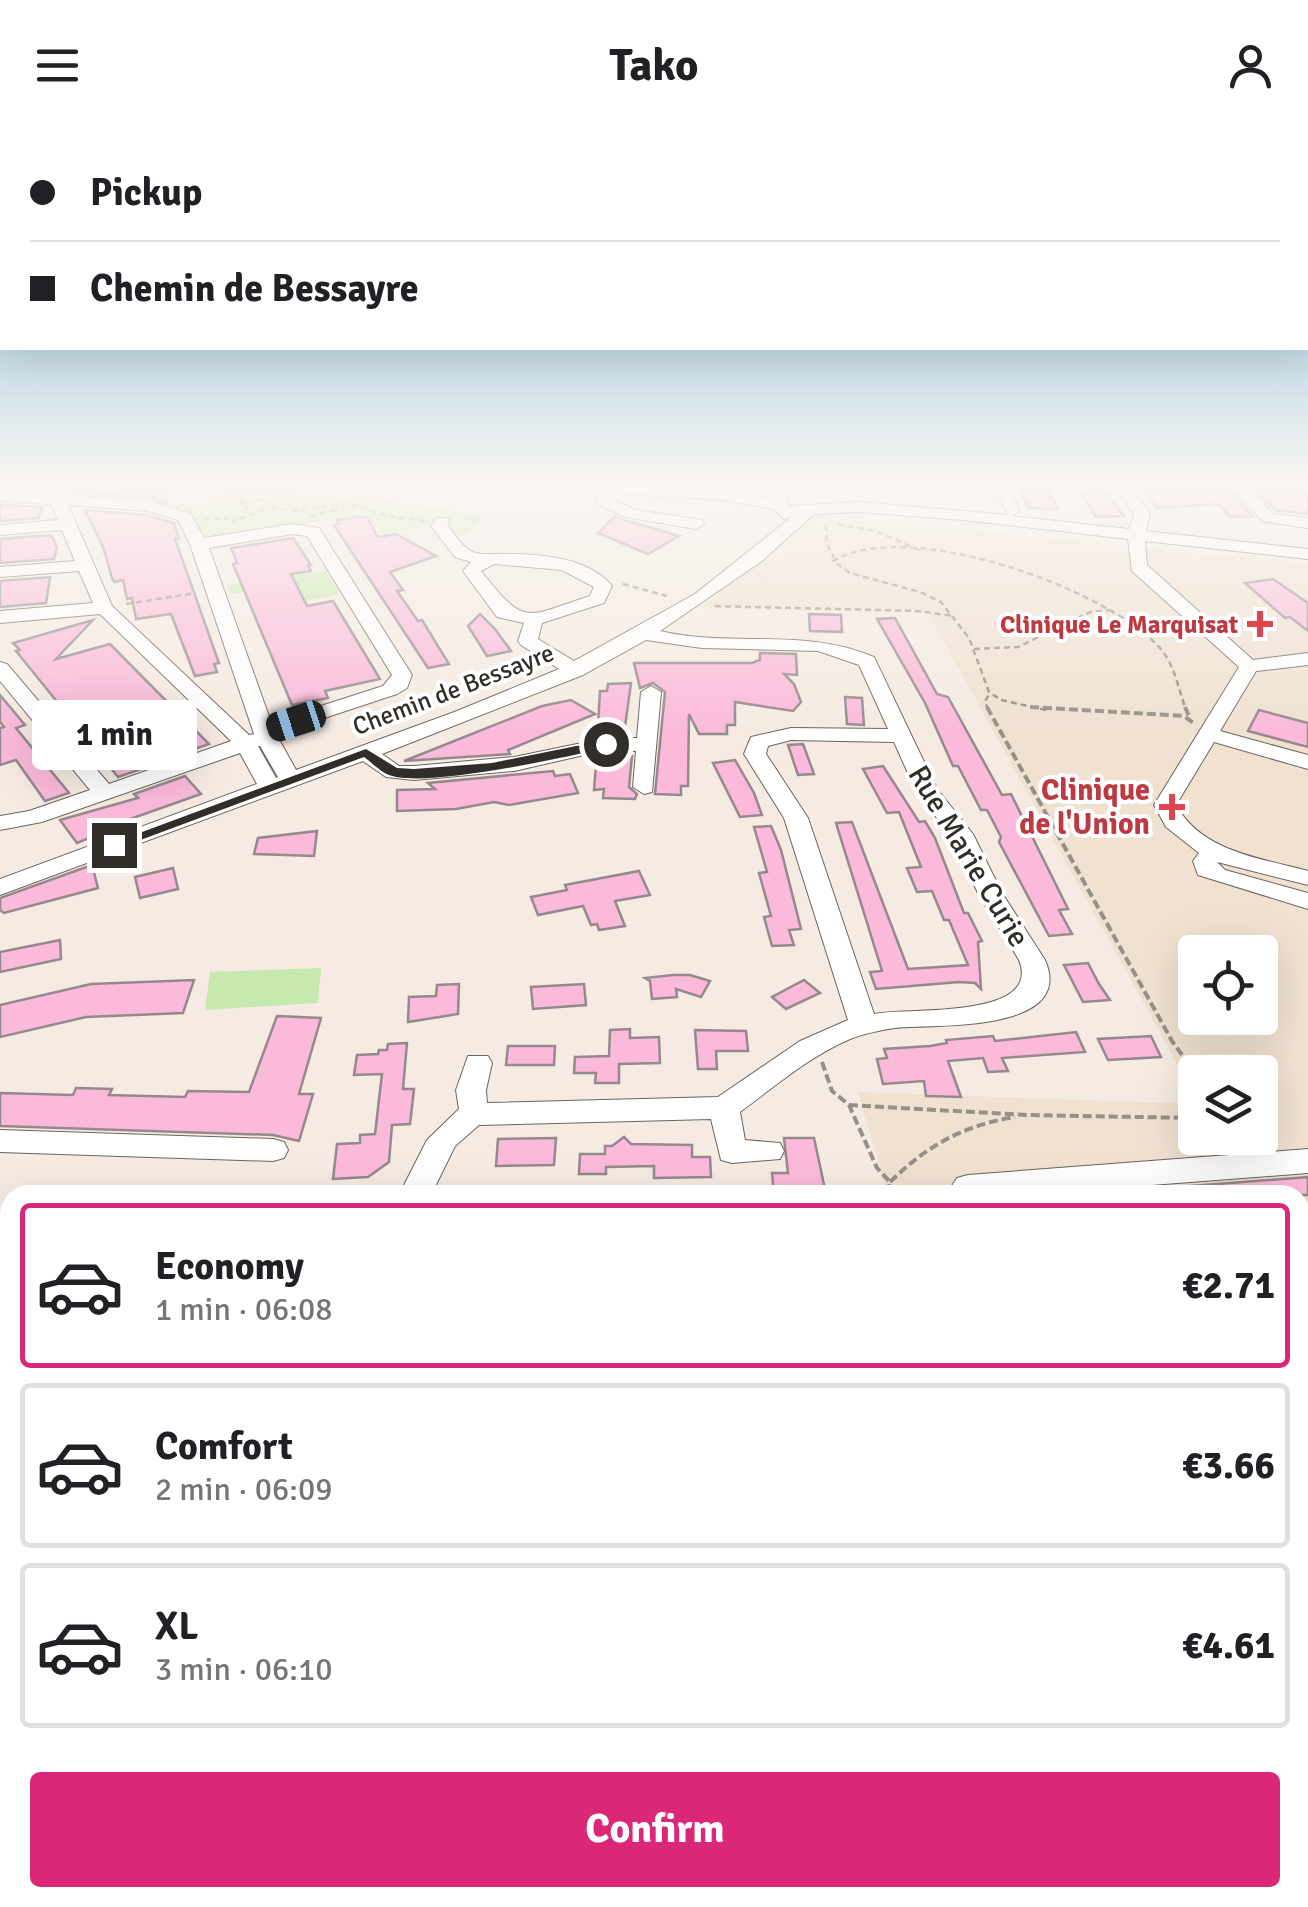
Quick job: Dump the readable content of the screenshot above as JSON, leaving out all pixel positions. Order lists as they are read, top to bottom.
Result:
{
  "streets": {
    "street": ["Chemin de Bessayre", "Rue Marie Curie"]
  },
  "crossings": [
    ["Chemin de Bessayre", "Rue Marie Curie"]
  ],
  "places": {
    "health": ["Clinique Le Marquisat", "Clinique de l'Union"]
  },
  "page": {
    "header": "Tako",
    "banner": ["Pickup", "Chemin de Bessayre"],
    "bubble": "1 min",
    "list": [
      {
        "name": "Economy",
        "note": "1 min · 06:08",
        "value": "€2.71"
      },
      {
        "name": "Comfort",
        "note": "2 min · 06:09",
        "value": "€3.66"
      },
      {
        "name": "XL",
        "note": "3 min · 06:10",
        "value": "€4.61"
      }
    ],
    "buttons": "Confirm"
  }
}
